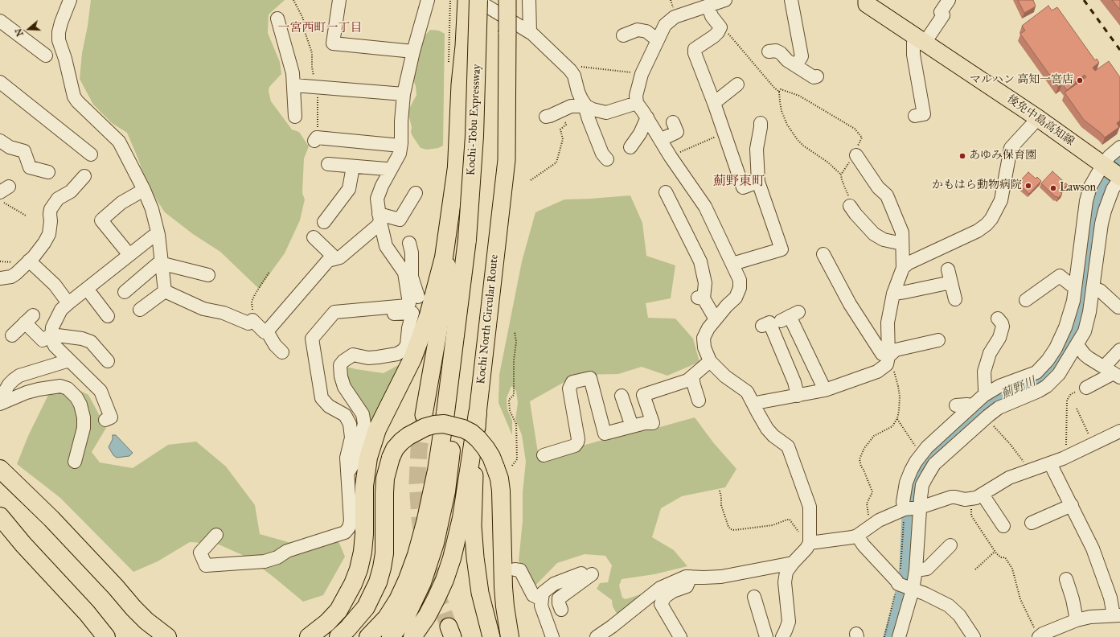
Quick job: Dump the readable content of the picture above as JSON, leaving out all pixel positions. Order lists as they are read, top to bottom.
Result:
{
  "streets": {
    "highway": ["Kochi-Tobu Expressway"],
    "main road": ["後免中島高知線", "Kochi North Circular Route"]
  },
  "districts": ["一宮西町一丁目", "薊野東町"],
  "water": ["薊野川"],
  "places": [
    "マルハン 高知一宮店",
    "あゆみ保育園",
    "かもはら動物病院",
    "Lawson"
  ],
  "north": "left"
}
